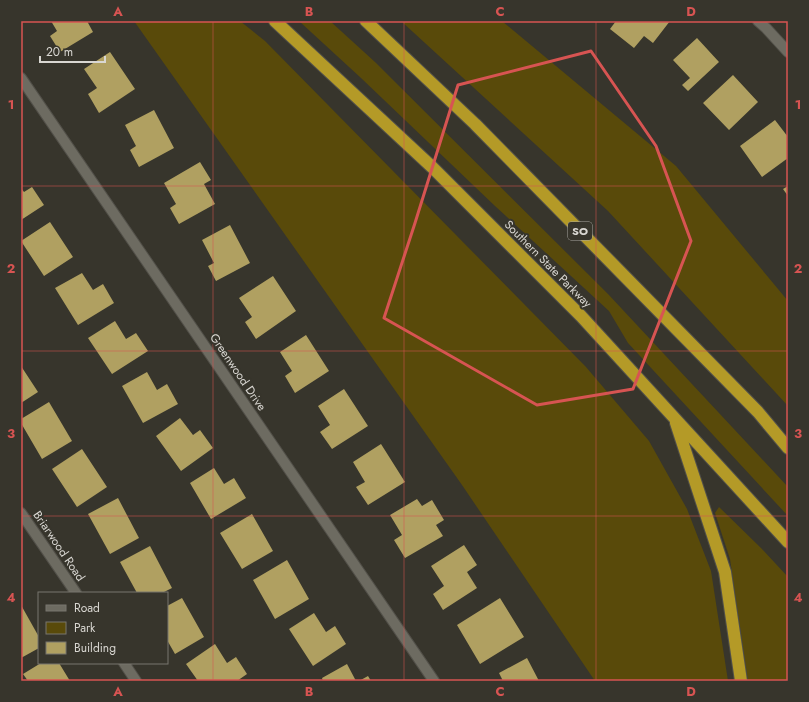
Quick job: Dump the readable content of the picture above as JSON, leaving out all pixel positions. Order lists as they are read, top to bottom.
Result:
{
  "streets": {
    "highway": ["SO", "Southern State Parkway"],
    "street": ["Greenwood Drive", "Briarwood Road"]
  },
  "legend": ["Road", "Park", "Building"],
  "scale_bar": "20 m",
  "grid": {
    "columns": [
      "A",
      "B",
      "C",
      "D"
    ],
    "rows": [
      "1",
      "2",
      "3",
      "4"
    ]
  }
}
